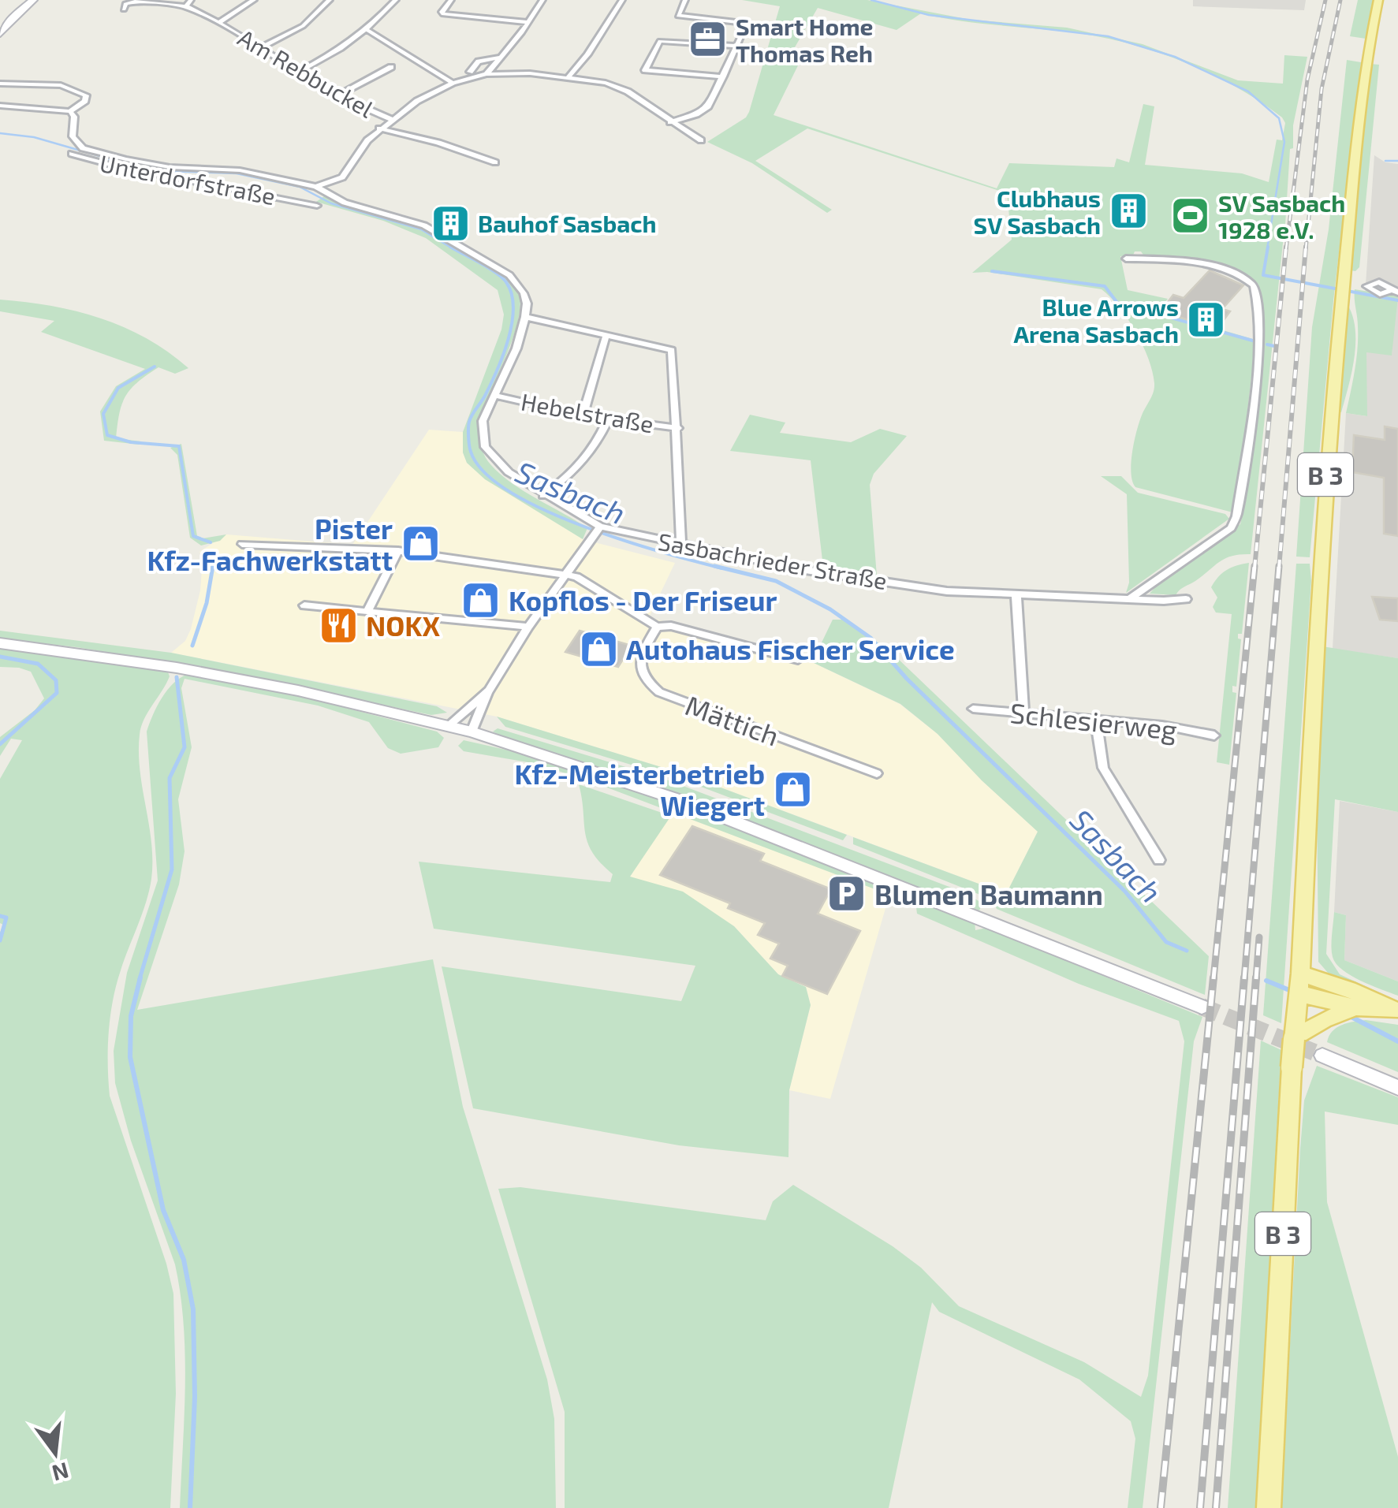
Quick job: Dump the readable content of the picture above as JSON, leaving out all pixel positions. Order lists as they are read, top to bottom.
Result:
{
  "streets": {
    "main road": ["B 3"],
    "street": [
      "Am Rebbuckel",
      "Unterdorfstraße",
      "Hebelstraße",
      "Sasbachrieder Straße",
      "Mättich",
      "Schlesierweg"
    ]
  },
  "crossings": [
    ["Hebelstraße", "Sasbachrieder Straße"]
  ],
  "water": ["Sasbach"],
  "places": {
    "office": ["Smart Home Thomas Reh"],
    "building": ["Clubhaus SV Sasbach", "Bauhof Sasbach", "Blue Arrows Arena Sasbach"],
    "sports": ["SV Sasbach 1928 e.V."],
    "shop": [
      "Pister Kfz-Fachwerkstatt",
      "Kopflos - Der Friseur",
      "Autohaus Fischer Service",
      "Kfz-Meisterbetrieb Wiegert"
    ],
    "restaurant": ["NOKX"],
    "parking": ["Blumen Baumann"]
  },
  "north": "bottom"
}
